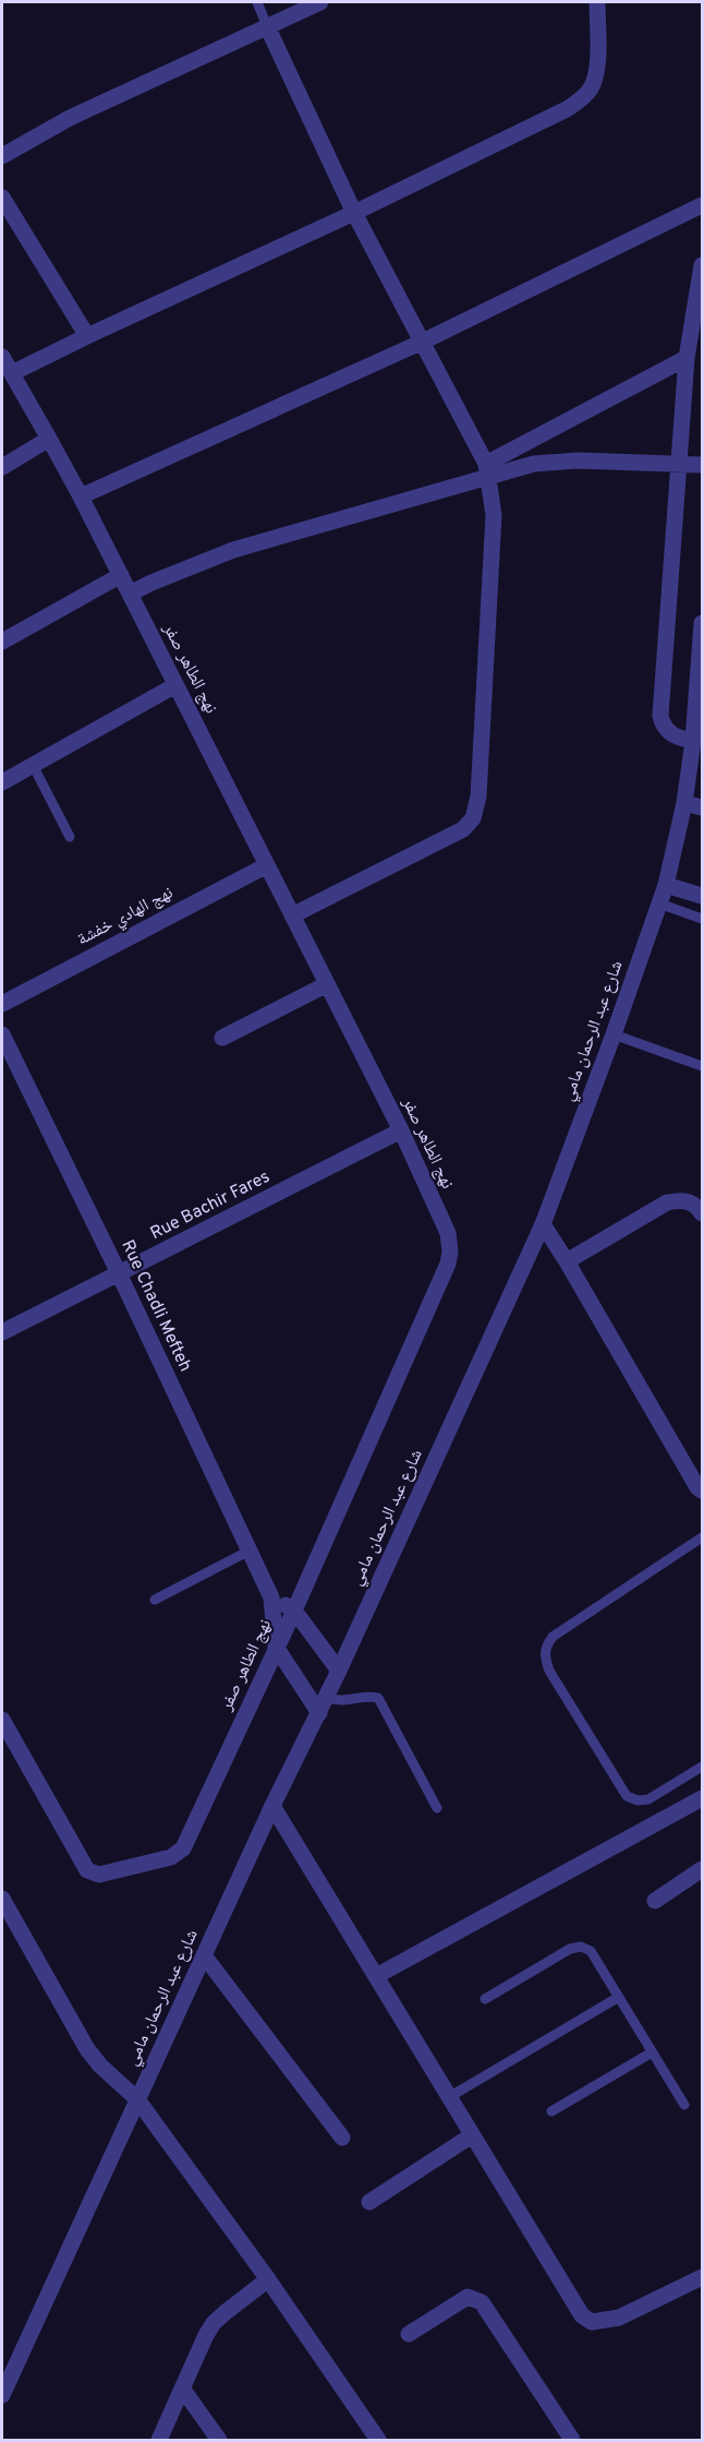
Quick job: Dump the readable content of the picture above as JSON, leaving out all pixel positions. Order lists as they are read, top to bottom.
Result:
{
  "streets": {
    "street": [
      "نهج الطاهر صفر",
      "نهج الهادي خفشة",
      "شارع عبد الرحمان مامي",
      "Rue Bachir Fares",
      "Rue Chadli Mefteh"
    ]
  },
  "crossings": [
    ["نهج الطاهر صفر", "نهج الهادي خفشة"],
    ["نهج الطاهر صفر", "Rue Bachir Fares"],
    ["Rue Bachir Fares", "Rue Chadli Mefteh"]
  ]
}
